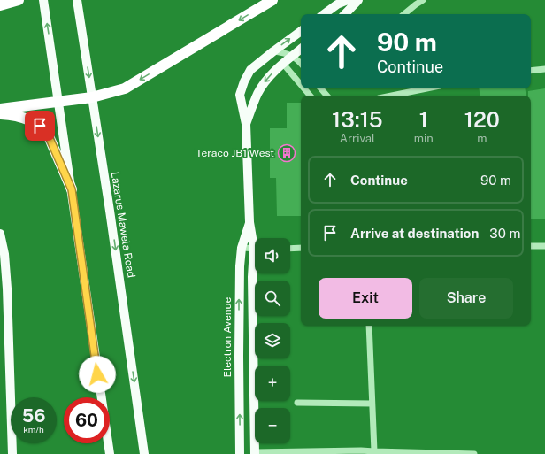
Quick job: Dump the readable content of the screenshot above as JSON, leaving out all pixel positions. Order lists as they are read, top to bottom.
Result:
{
  "streets": {
    "main road": ["Lazarus Mawela Road", "Electron Avenue"]
  },
  "places": {
    "building": ["Teraco JB1 West"]
  },
  "page": {
    "turn": ["90 m", "Continue"],
    "eta": [
      "13:15",
      "Arrival",
      "1",
      "min",
      "120",
      "m"
    ],
    "list": [
      {
        "name": "Continue",
        "value": "90 m"
      },
      {
        "name": "Arrive at destination",
        "value": "30 m"
      }
    ],
    "map_buttons": ["+", "−"],
    "buttons": ["Exit", "Share"],
    "speed": "56 km/h",
    "limit": "60"
  }
}
